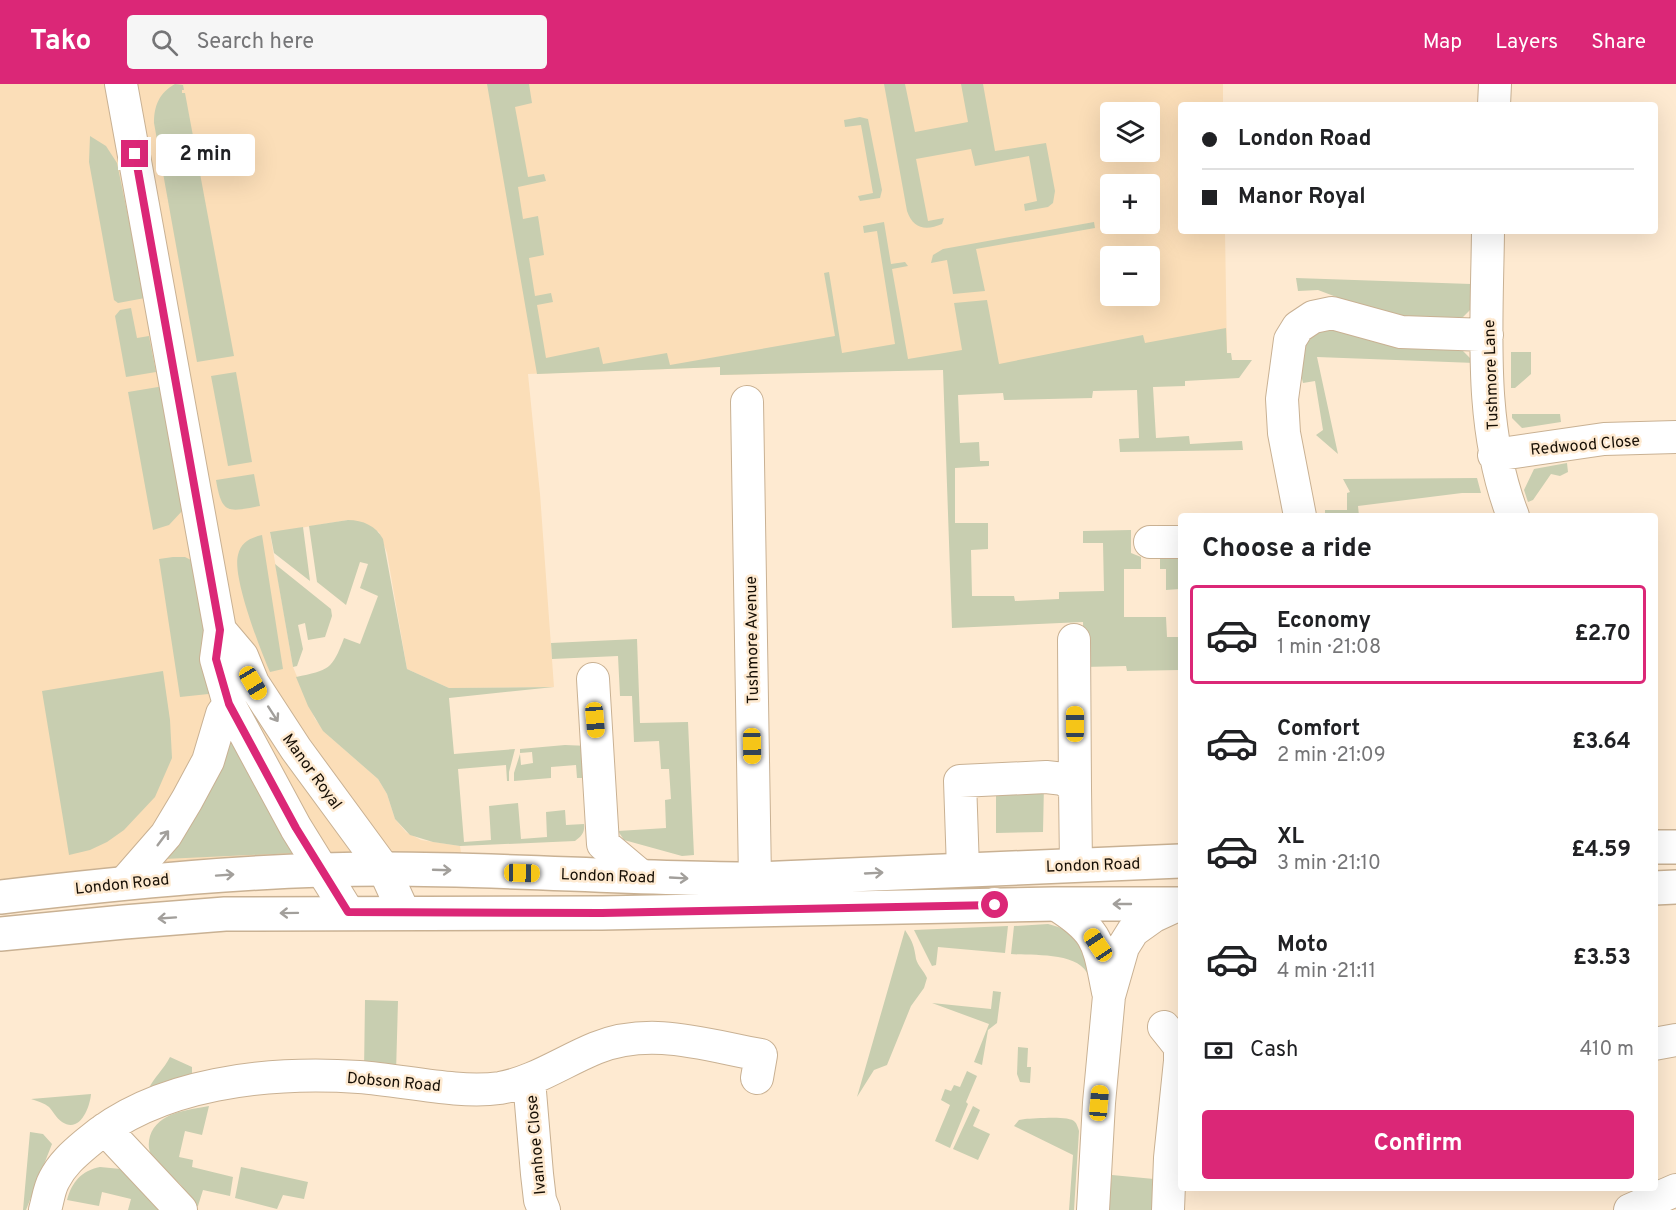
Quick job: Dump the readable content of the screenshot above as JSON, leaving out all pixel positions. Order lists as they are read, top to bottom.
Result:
{
  "streets": {
    "main road": ["London Road"],
    "street": [
      "Tushmore Lane",
      "Redwood Close",
      "Tushmore Avenue",
      "Manor Royal",
      "Dobson Road",
      "Ivanhoe Close"
    ]
  },
  "crossings": [
    ["Tushmore Lane", "Redwood Close"],
    ["Tushmore Avenue", "London Road"],
    ["Manor Royal", "London Road"],
    ["Dobson Road", "Ivanhoe Close"]
  ],
  "page": {
    "header": "Tako",
    "search": "Search here",
    "nav": ["Map", "Layers", "Share"],
    "map_buttons": ["+", "−"],
    "banner": ["London Road", "Manor Royal"],
    "bubble": "2 min",
    "heading": "Choose a ride",
    "list": [
      {
        "name": "Economy",
        "note": "1 min · 21:08",
        "value": "£2.70"
      },
      {
        "name": "Comfort",
        "note": "2 min · 21:09",
        "value": "£3.64"
      },
      {
        "name": "XL",
        "note": "3 min · 21:10",
        "value": "£4.59"
      },
      {
        "name": "Moto",
        "note": "4 min · 21:11",
        "value": "£3.53"
      }
    ],
    "pay": ["Cash", "410 m"],
    "buttons": "Confirm"
  }
}
